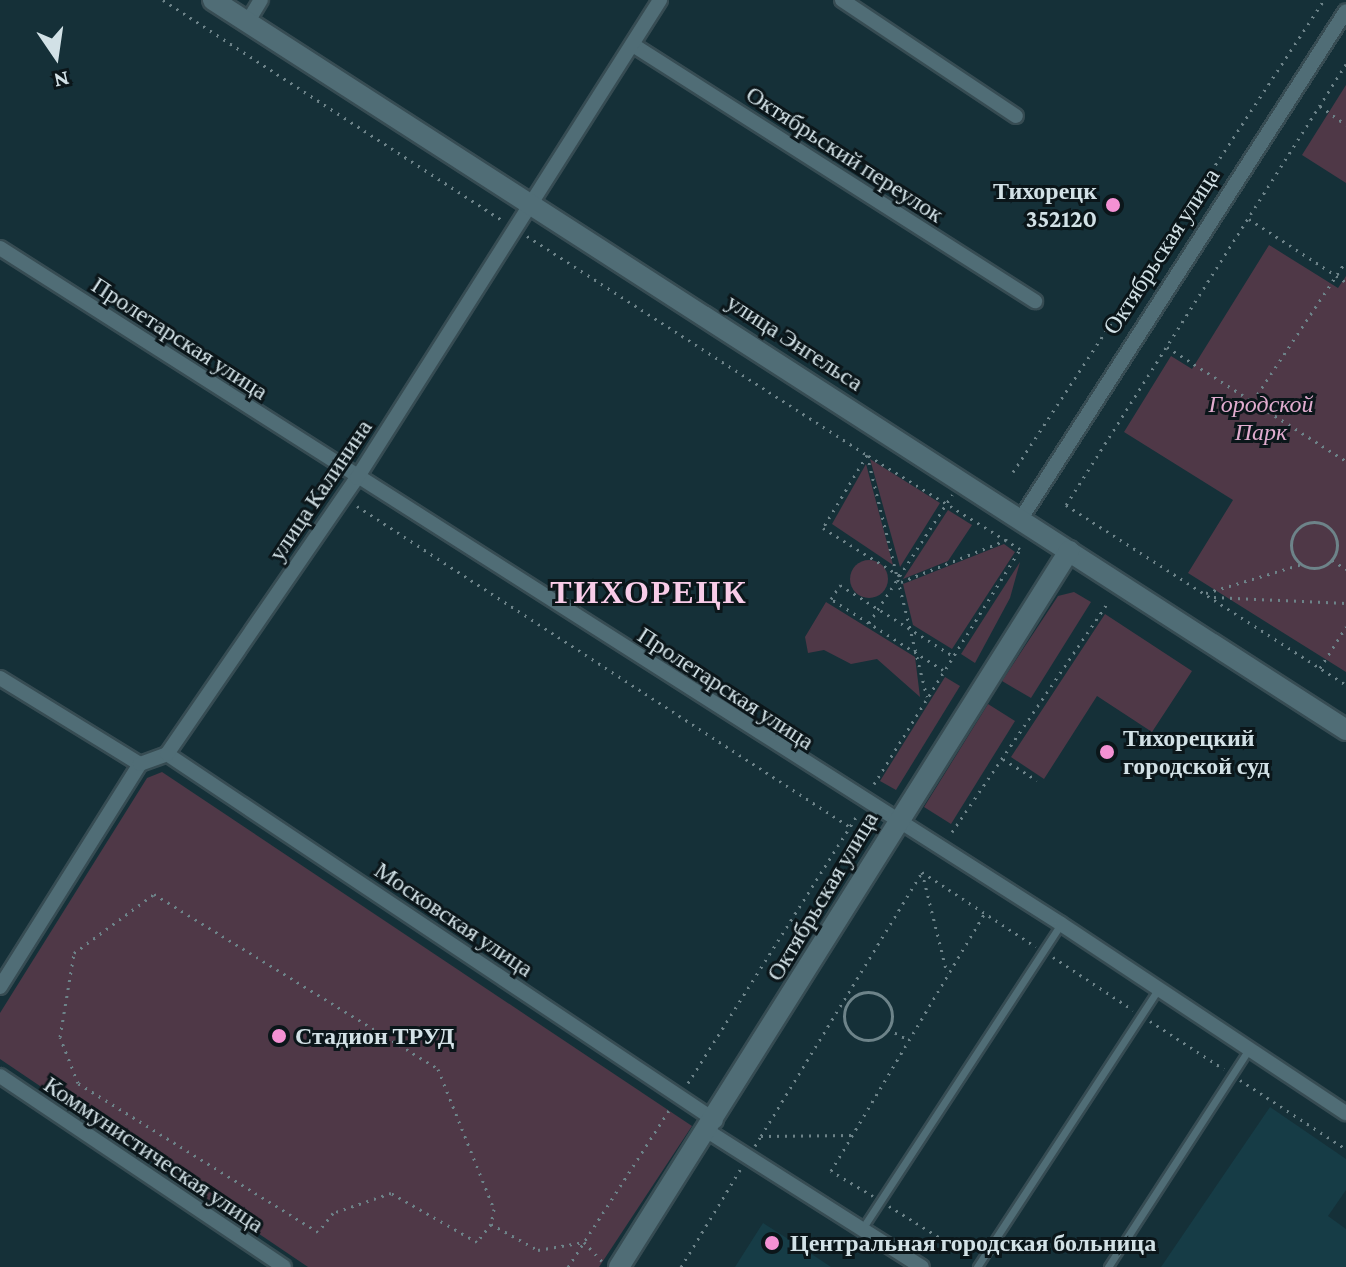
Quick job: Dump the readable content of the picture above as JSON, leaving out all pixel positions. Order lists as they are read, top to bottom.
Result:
{
  "streets": {
    "main road": ["Октябрьская улица", "улица Энгельса"],
    "street": [
      "Октябрьский переулок",
      "Пролетарская улица",
      "улица Калинина",
      "Московская улица",
      "Коммунистическая улица"
    ]
  },
  "crossings": [
    ["Октябрьский переулок", "улица Калинина"],
    ["Октябрьская улица", "Пролетарская улица"],
    ["Октябрьская улица", "улица Энгельса"],
    ["Октябрьская улица", "Московская улица"],
    ["Пролетарская улица", "улица Калинина"],
    ["улица Энгельса", "улица Калинина"],
    ["улица Калинина", "Московская улица"]
  ],
  "districts": ["ТИХОРЕЦК"],
  "parks": ["Городской Парк"],
  "places": [
    "Тихорецк 352120",
    "Тихорецкий городской суд",
    "Стадион ТРУД",
    "Центральная городская больница"
  ],
  "north": "bottom"
}
